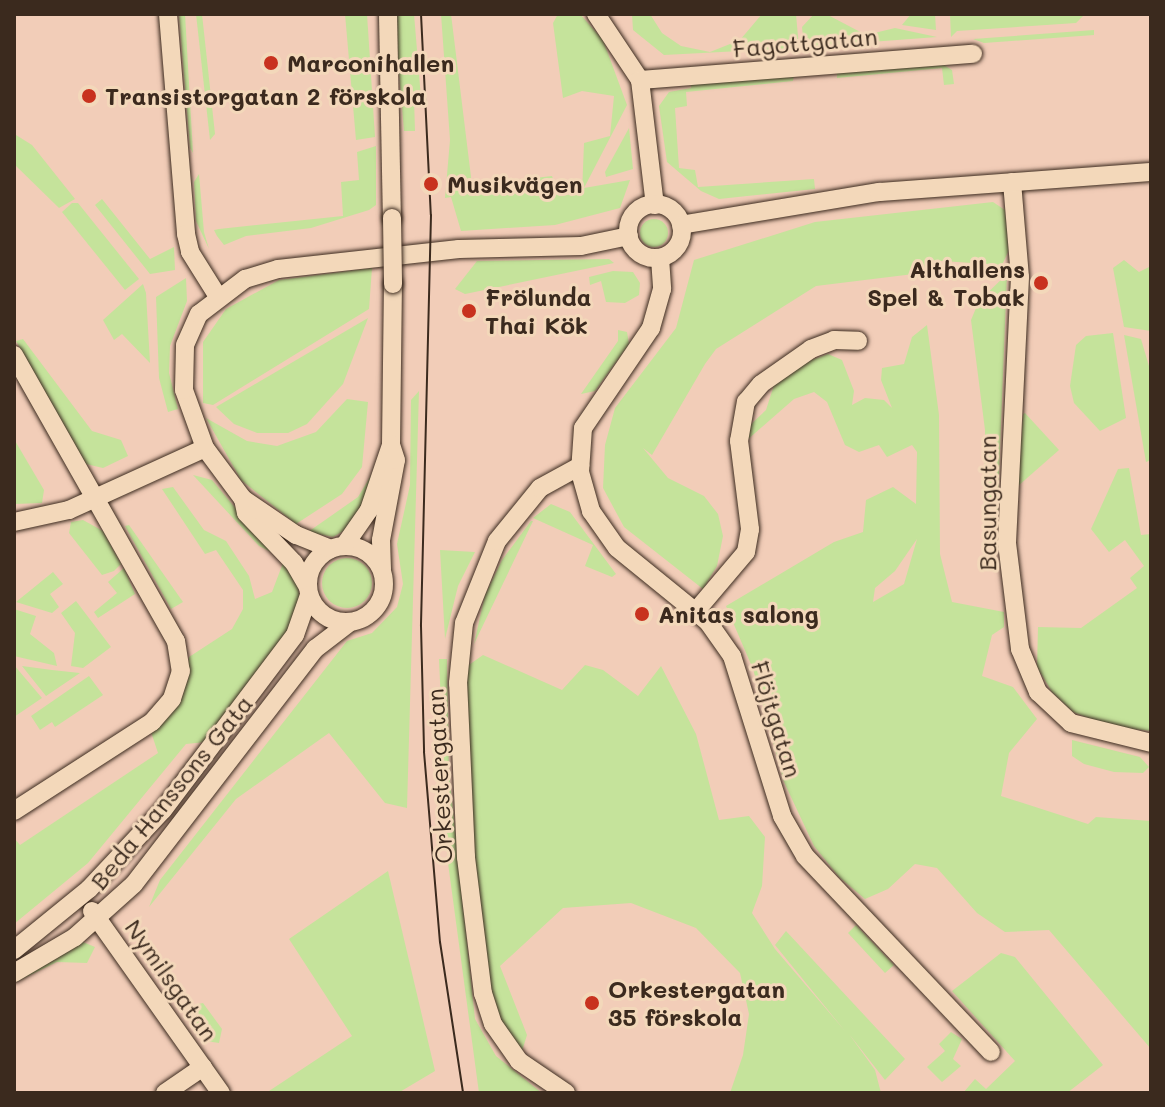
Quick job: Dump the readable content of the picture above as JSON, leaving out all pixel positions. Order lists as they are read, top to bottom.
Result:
{
  "streets": {
    "street": [
      "Fagottgatan",
      "Basungatan",
      "Flöjtgatan",
      "Orkestergatan",
      "Beda Hanssons Gata",
      "Nymilsgatan"
    ]
  },
  "crossings": [
    ["Flöjtgatan", "Orkestergatan"],
    ["Beda Hanssons Gata", "Nymilsgatan"]
  ],
  "places": [
    "Marconihallen",
    "Transistorgatan 2 förskola",
    "Musikvägen",
    "Althallens Spel & Tobak",
    "Frölunda Thai Kök",
    "Anitas salong",
    "Orkestergatan 35 förskola"
  ]
}
